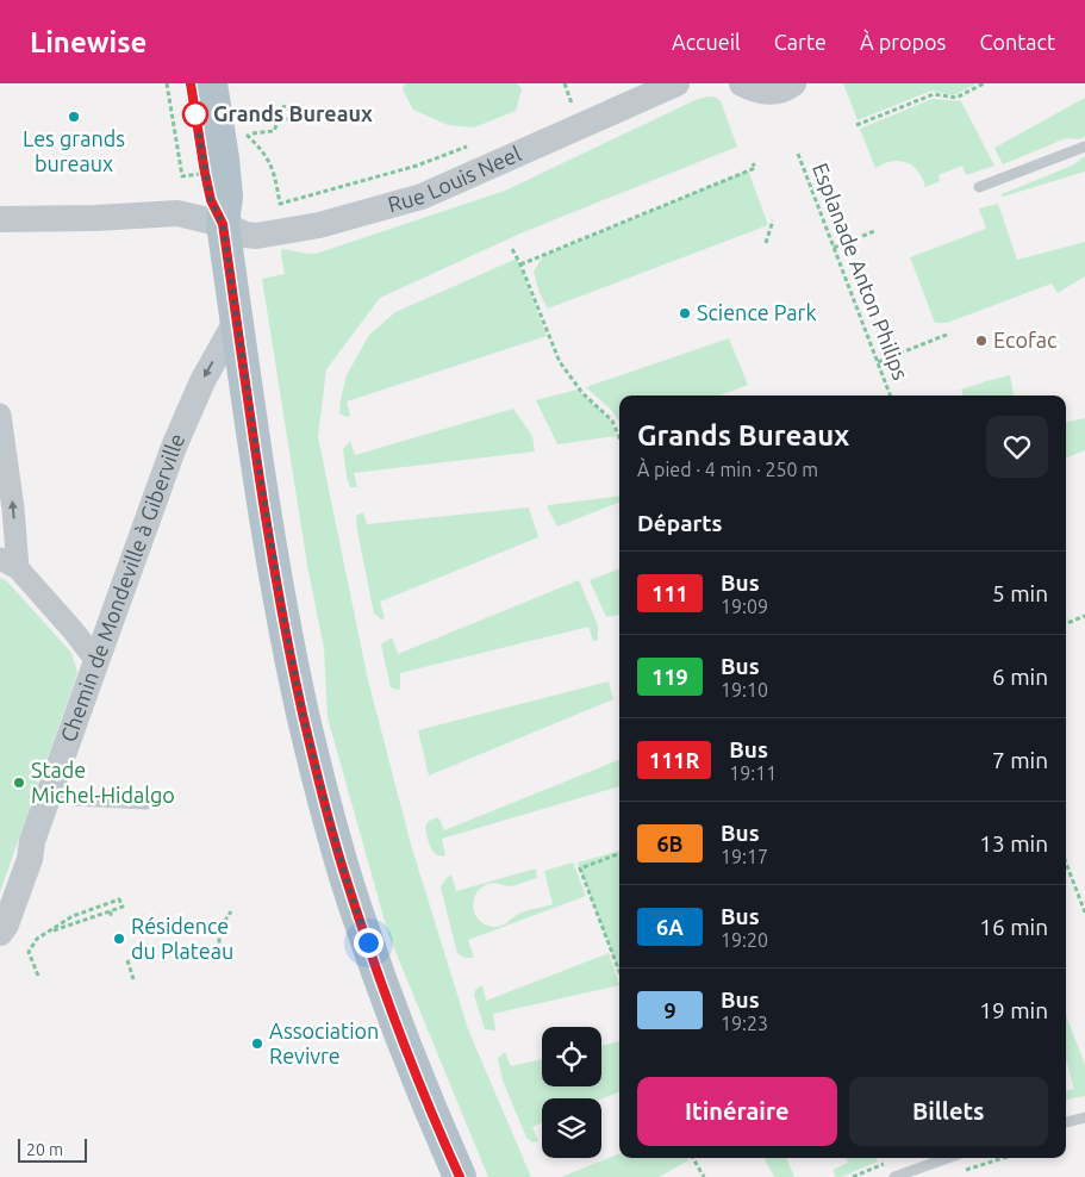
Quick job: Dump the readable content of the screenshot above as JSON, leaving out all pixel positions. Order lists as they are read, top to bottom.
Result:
{
  "streets": {
    "street": ["Rue Louis Neel", "Chemin de Mondeville à Giberville"],
    "path": ["Esplanade Anton Philips"]
  },
  "one_way": ["Chemin de Mondeville à Giberville"],
  "places": [
    "Grands Bureaux",
    "Les grands bureaux",
    "Science Park",
    "Ecofac",
    "Stade Michel-Hidalgo",
    "Résidence du Plateau",
    "Association Revivre"
  ],
  "lines": ["bus line 111"],
  "scale_bar": "20 m",
  "page": {
    "header": "Linewise",
    "nav": [
      "Accueil",
      "Carte",
      "À propos",
      "Contact"
    ],
    "heading": [
      ["Grands Bureaux", "À pied · 4 min · 250 m"],
      "Départs"
    ],
    "list": [
      {
        "mark": "111",
        "name": "Bus",
        "note": "19:09",
        "value": "5 min"
      },
      {
        "mark": "119",
        "name": "Bus",
        "note": "19:10",
        "value": "6 min"
      },
      {
        "mark": "111R",
        "name": "Bus",
        "note": "19:11",
        "value": "7 min"
      },
      {
        "mark": "6B",
        "name": "Bus",
        "note": "19:17",
        "value": "13 min"
      },
      {
        "mark": "6A",
        "name": "Bus",
        "note": "19:20",
        "value": "16 min"
      },
      {
        "mark": "9",
        "name": "Bus",
        "note": "19:23",
        "value": "19 min"
      }
    ],
    "buttons": ["Itinéraire", "Billets"],
    "scale": "20 m"
  }
}
